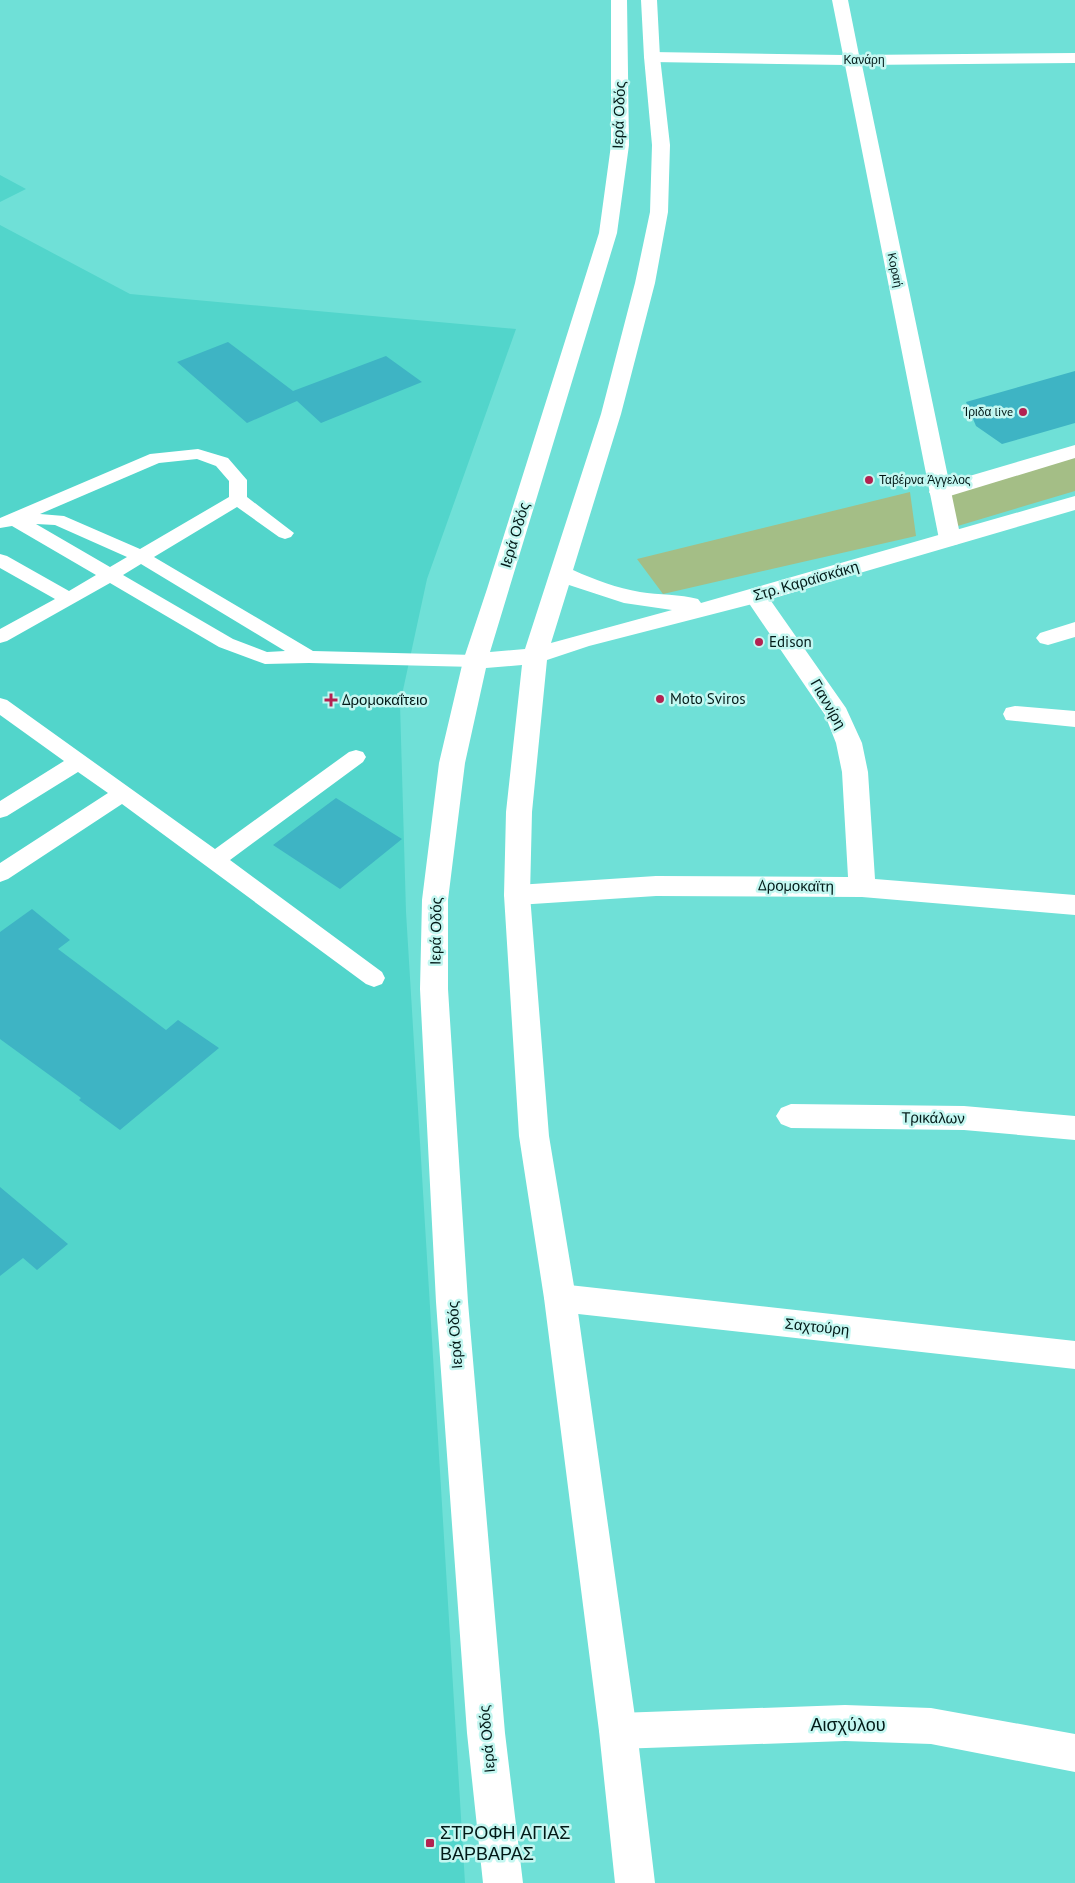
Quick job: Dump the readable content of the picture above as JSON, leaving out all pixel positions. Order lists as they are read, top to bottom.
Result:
{
  "streets": {
    "main road": [
      "Κανάρη",
      "Ιερά Οδός",
      "Κοραή",
      "Στρ. Καραϊσκάκη",
      "Γιαννίρη",
      "Δρομοκαϊτη",
      "Τρικάλων",
      "Σαχτούρη",
      "Αισχύλου"
    ]
  },
  "crossings": [
    ["Κανάρη", "Κοραή"],
    ["Ιερά Οδός", "Στρ. Καραϊσκάκη"],
    ["Κοραή", "Στρ. Καραϊσκάκη"],
    ["Στρ. Καραϊσκάκη", "Γιαννίρη"],
    ["Γιαννίρη", "Δρομοκαϊτη"]
  ],
  "places": {
    "other": [
      "Ίριδα live",
      "Ταβέρνα Άγγελος",
      "Edison",
      "Moto Sviros"
    ],
    "health": ["Δρομοκαΐτειο"],
    "transit": ["ΣΤΡΟΦΗ ΑΓΙΑΣ ΒΑΡΒΑΡΑΣ"]
  }
}
